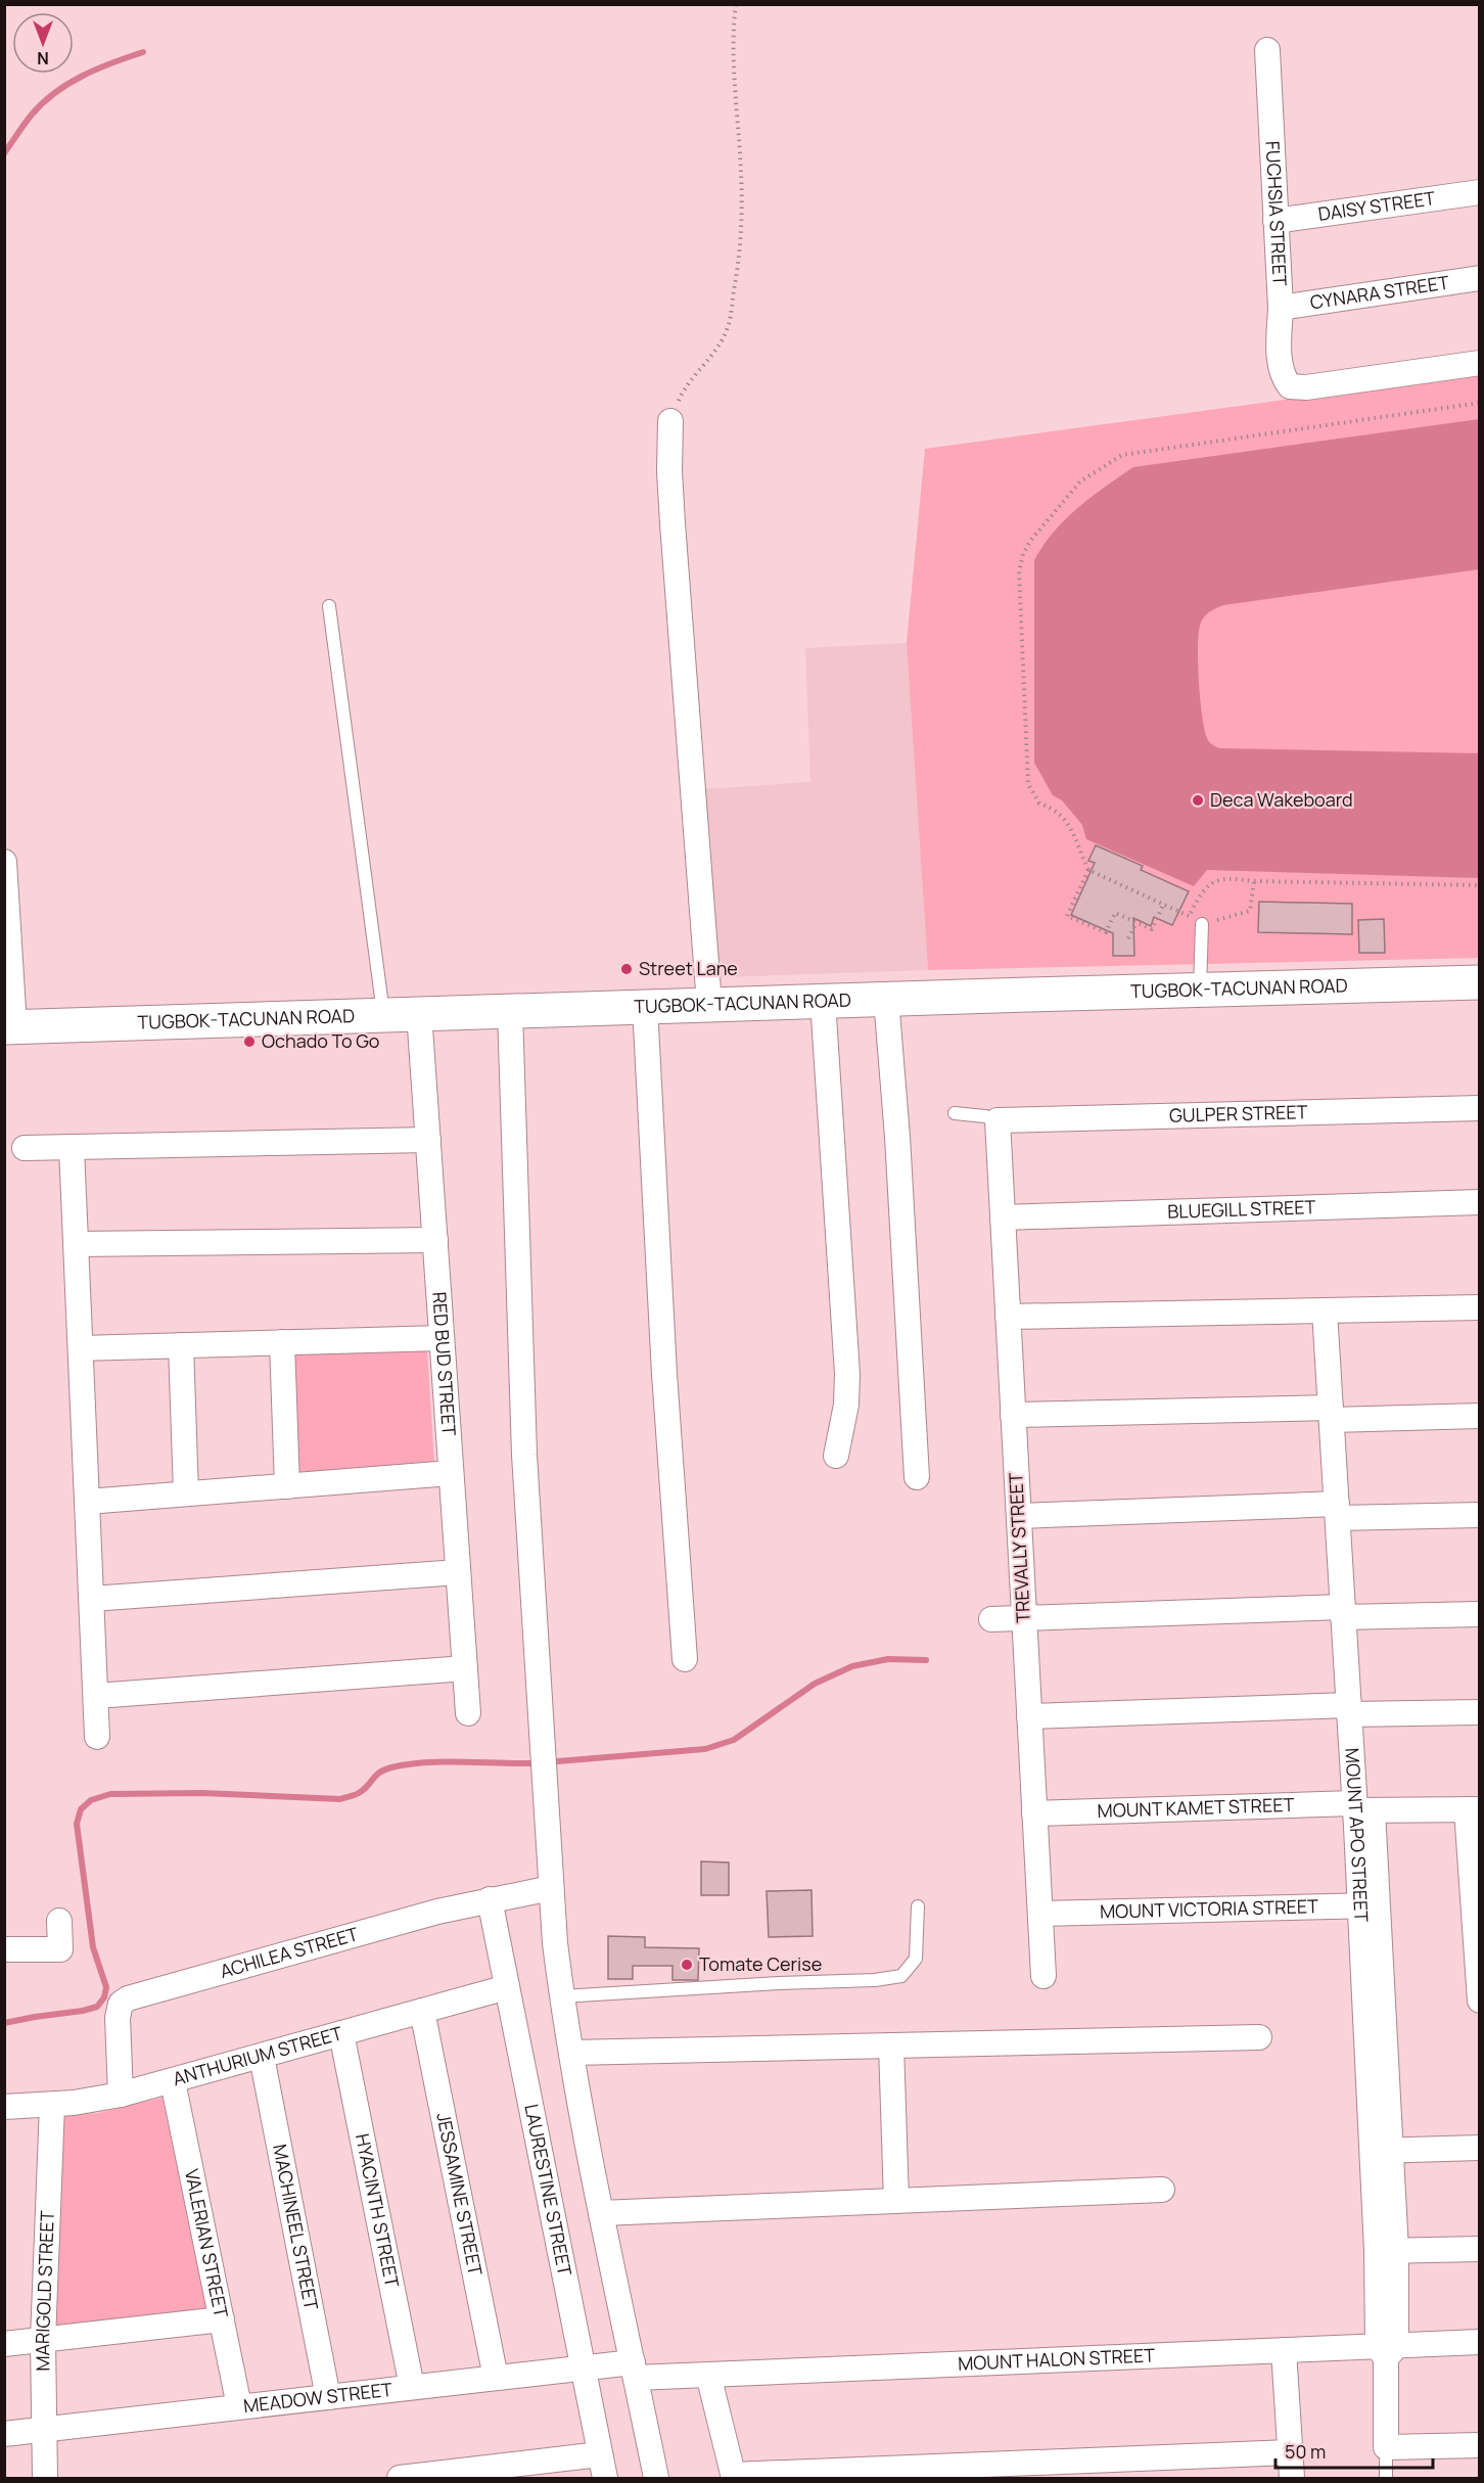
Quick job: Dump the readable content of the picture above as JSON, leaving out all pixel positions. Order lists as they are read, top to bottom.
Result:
{
  "streets": {
    "street": [
      "DAISY STREET",
      "FUCHSIA STREET",
      "CYNARA STREET",
      "TUGBOK-TACUNAN ROAD",
      "GULPER STREET",
      "BLUEGILL STREET",
      "RED BUD STREET",
      "TREVALLY STREET",
      "MOUNT KAMET STREET",
      "MOUNT APO STREET",
      "MOUNT VICTORIA STREET",
      "ACHILEA STREET",
      "ANTHURIUM STREET",
      "LAURESTINE STREET",
      "JESSAMINE STREET",
      "HYACINTH STREET",
      "MACHINEEL STREET",
      "VALERIAN STREET",
      "MARIGOLD STREET",
      "MOUNT HALON STREET",
      "MEADOW STREET"
    ]
  },
  "crossings": [
    ["DAISY STREET", "FUCHSIA STREET"],
    ["FUCHSIA STREET", "CYNARA STREET"],
    ["TUGBOK-TACUNAN ROAD", "RED BUD STREET"],
    ["GULPER STREET", "TREVALLY STREET"],
    ["BLUEGILL STREET", "TREVALLY STREET"],
    ["TREVALLY STREET", "MOUNT KAMET STREET"],
    ["TREVALLY STREET", "MOUNT VICTORIA STREET"],
    ["MOUNT KAMET STREET", "MOUNT APO STREET"],
    ["MOUNT APO STREET", "MOUNT VICTORIA STREET"],
    ["MOUNT APO STREET", "MOUNT HALON STREET"],
    ["ACHILEA STREET", "ANTHURIUM STREET"],
    ["ACHILEA STREET", "LAURESTINE STREET"],
    ["ANTHURIUM STREET", "LAURESTINE STREET"],
    ["ANTHURIUM STREET", "JESSAMINE STREET"],
    ["ANTHURIUM STREET", "HYACINTH STREET"],
    ["ANTHURIUM STREET", "MACHINEEL STREET"],
    ["ANTHURIUM STREET", "VALERIAN STREET"],
    ["ANTHURIUM STREET", "MARIGOLD STREET"],
    ["LAURESTINE STREET", "MEADOW STREET"],
    ["JESSAMINE STREET", "MEADOW STREET"],
    ["HYACINTH STREET", "MEADOW STREET"],
    ["MACHINEEL STREET", "MEADOW STREET"],
    ["VALERIAN STREET", "MEADOW STREET"],
    ["MARIGOLD STREET", "MEADOW STREET"],
    ["MOUNT HALON STREET", "MEADOW STREET"]
  ],
  "places": [
    "Deca Wakeboard",
    "Street Lane",
    "Ochado To Go",
    "Tomate Cerise"
  ],
  "scale_bar": "50 m",
  "north": "bottom"
}
